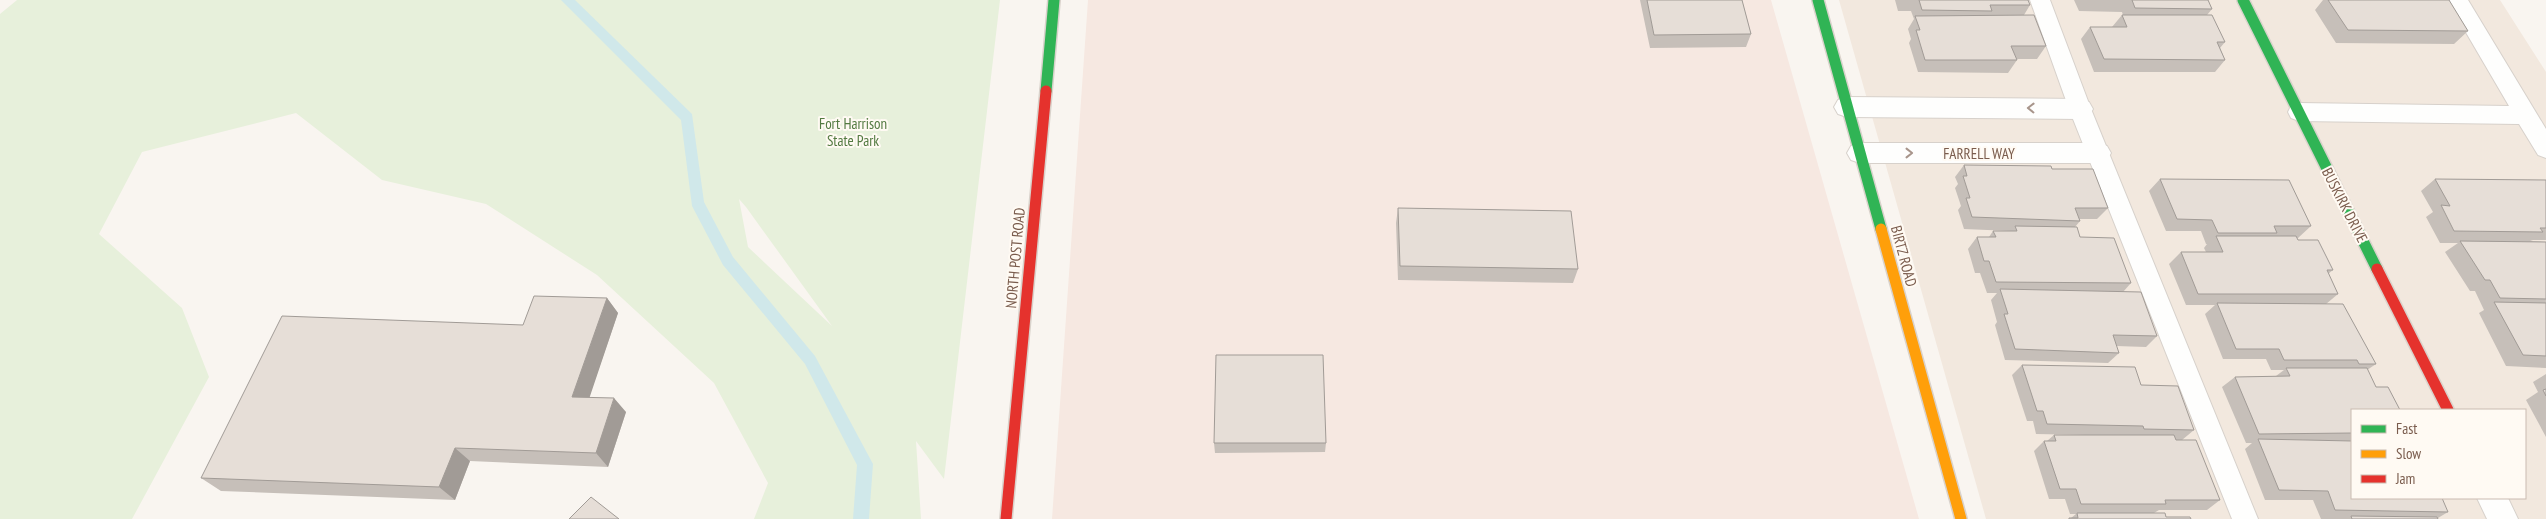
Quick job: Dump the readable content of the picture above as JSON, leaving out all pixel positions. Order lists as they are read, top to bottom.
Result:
{
  "streets": {
    "street": [
      "FARRELL WAY",
      "BUSKIRK DRIVE",
      "BIRTZ ROAD",
      "NORTH POST ROAD"
    ]
  },
  "crossings": [
    ["FARRELL WAY", "BIRTZ ROAD"]
  ],
  "parks": ["Fort Harrison State Park"],
  "legend": ["Fast", "Slow", "Jam"]
}
